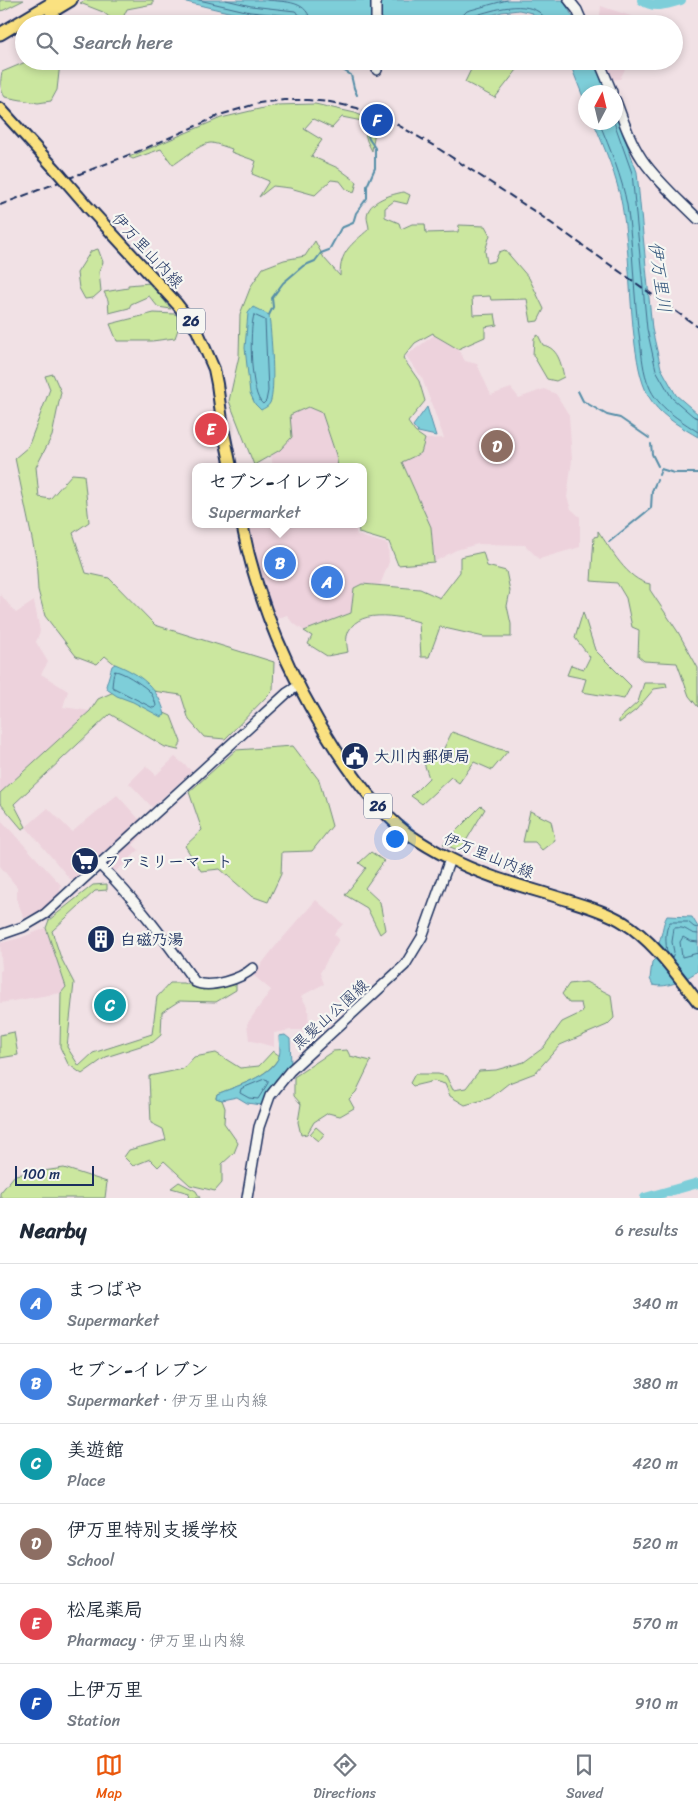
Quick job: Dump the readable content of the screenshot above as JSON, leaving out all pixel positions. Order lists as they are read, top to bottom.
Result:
{
  "streets": {
    "main road": ["伊万里山内線", "26"],
    "street": ["黒髪山公園線"]
  },
  "crossings": [
    ["伊万里山内線", "黒髪山公園線"]
  ],
  "water": ["伊万里川"],
  "places": {
    "public building": ["大川内郵便局"],
    "supermarket": ["ファミリーマート"],
    "building": ["白磁乃湯"]
  },
  "scale_bar": "100 m",
  "north": "top",
  "page": {
    "search": "Search here",
    "pins": [
      "F",
      "E",
      "D",
      "B",
      "A",
      "C"
    ],
    "popup": ["セブン-イレブン", "Supermarket"],
    "scale": "100 m",
    "heading": ["Nearby", "6 results"],
    "list": [
      {
        "mark": "A",
        "name": "まつばや",
        "note": "Supermarket",
        "value": "340 m"
      },
      {
        "mark": "B",
        "name": "セブン-イレブン",
        "note": "Supermarket · 伊万里山内線",
        "value": "380 m"
      },
      {
        "mark": "C",
        "name": "美遊館",
        "note": "Place",
        "value": "420 m"
      },
      {
        "mark": "D",
        "name": "伊万里特別支援学校",
        "note": "School",
        "value": "520 m"
      },
      {
        "mark": "E",
        "name": "松尾薬局",
        "note": "Pharmacy · 伊万里山内線",
        "value": "570 m"
      },
      {
        "mark": "F",
        "name": "上伊万里",
        "note": "Station",
        "value": "910 m"
      }
    ],
    "nav": ["Map", "Directions", "Saved"]
  }
}
